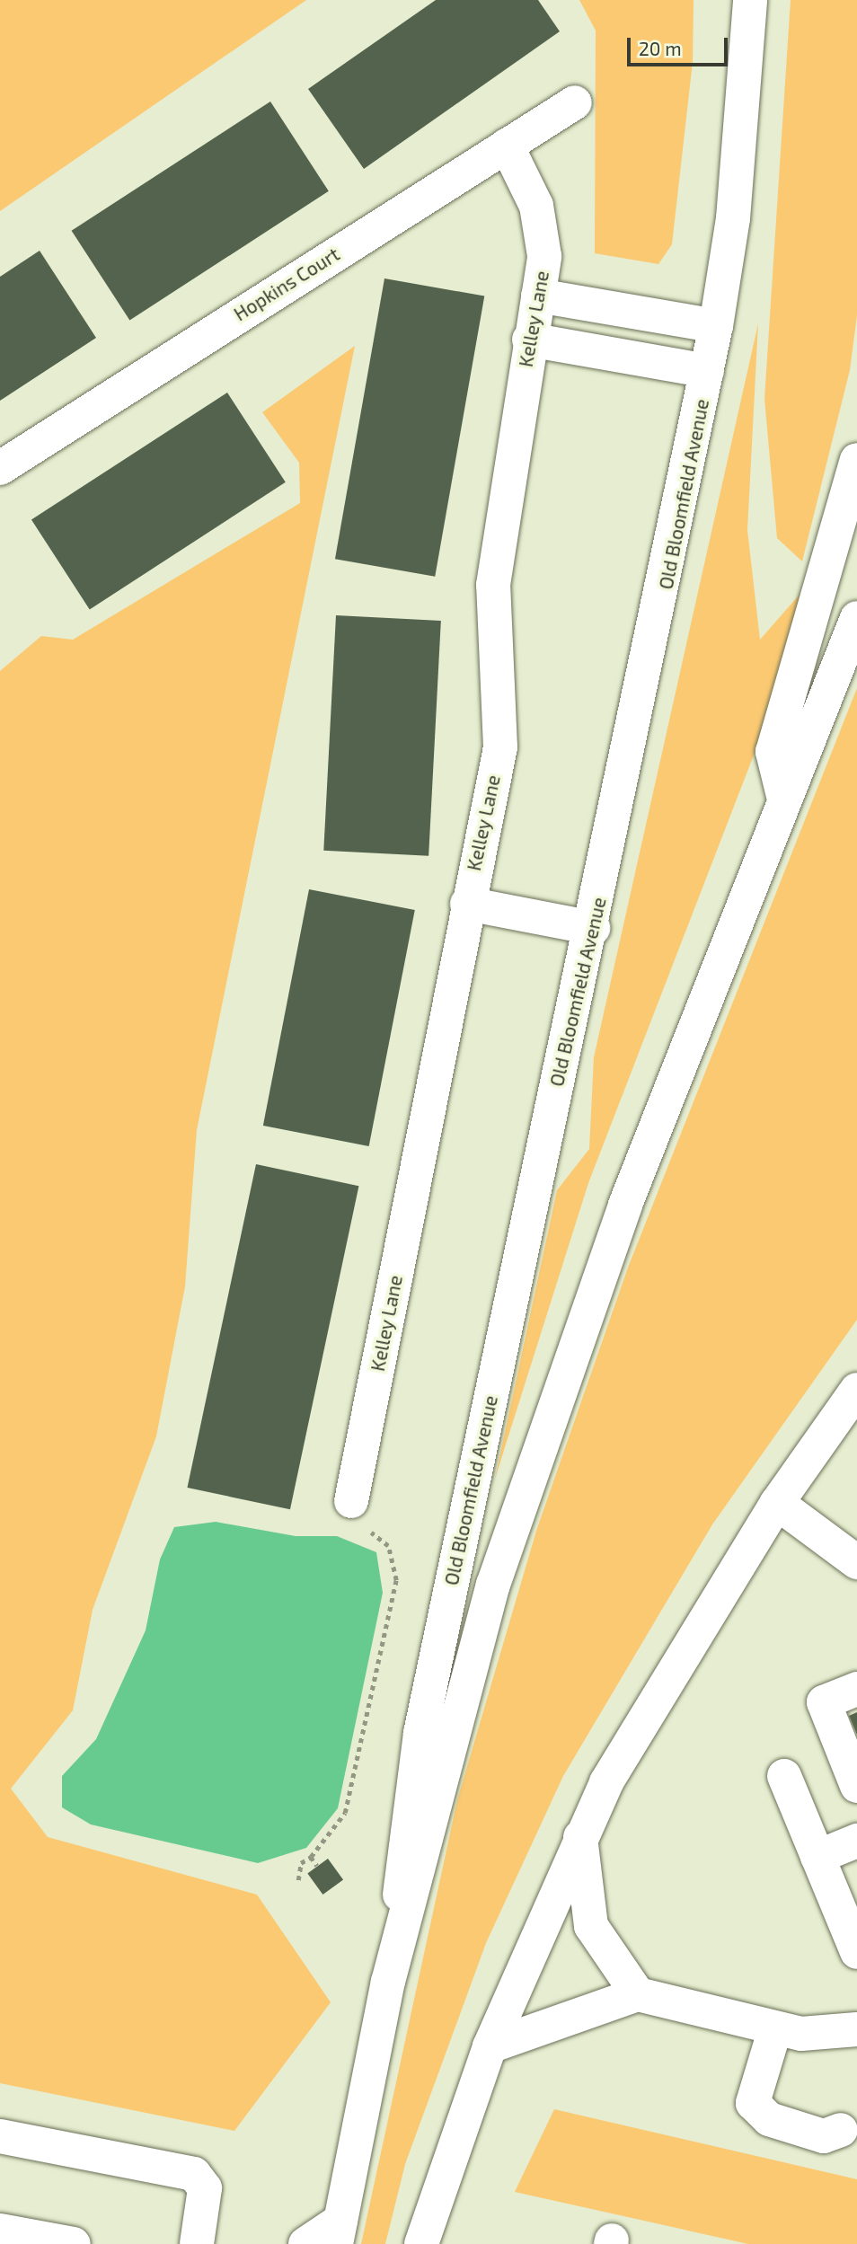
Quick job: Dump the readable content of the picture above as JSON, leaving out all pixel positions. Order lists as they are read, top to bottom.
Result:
{
  "streets": {
    "main road": ["Hopkins Court", "Kelley Lane", "Old Bloomfield Avenue"]
  },
  "crossings": [
    ["Hopkins Court", "Kelley Lane"]
  ],
  "scale_bar": "20 m"
}
